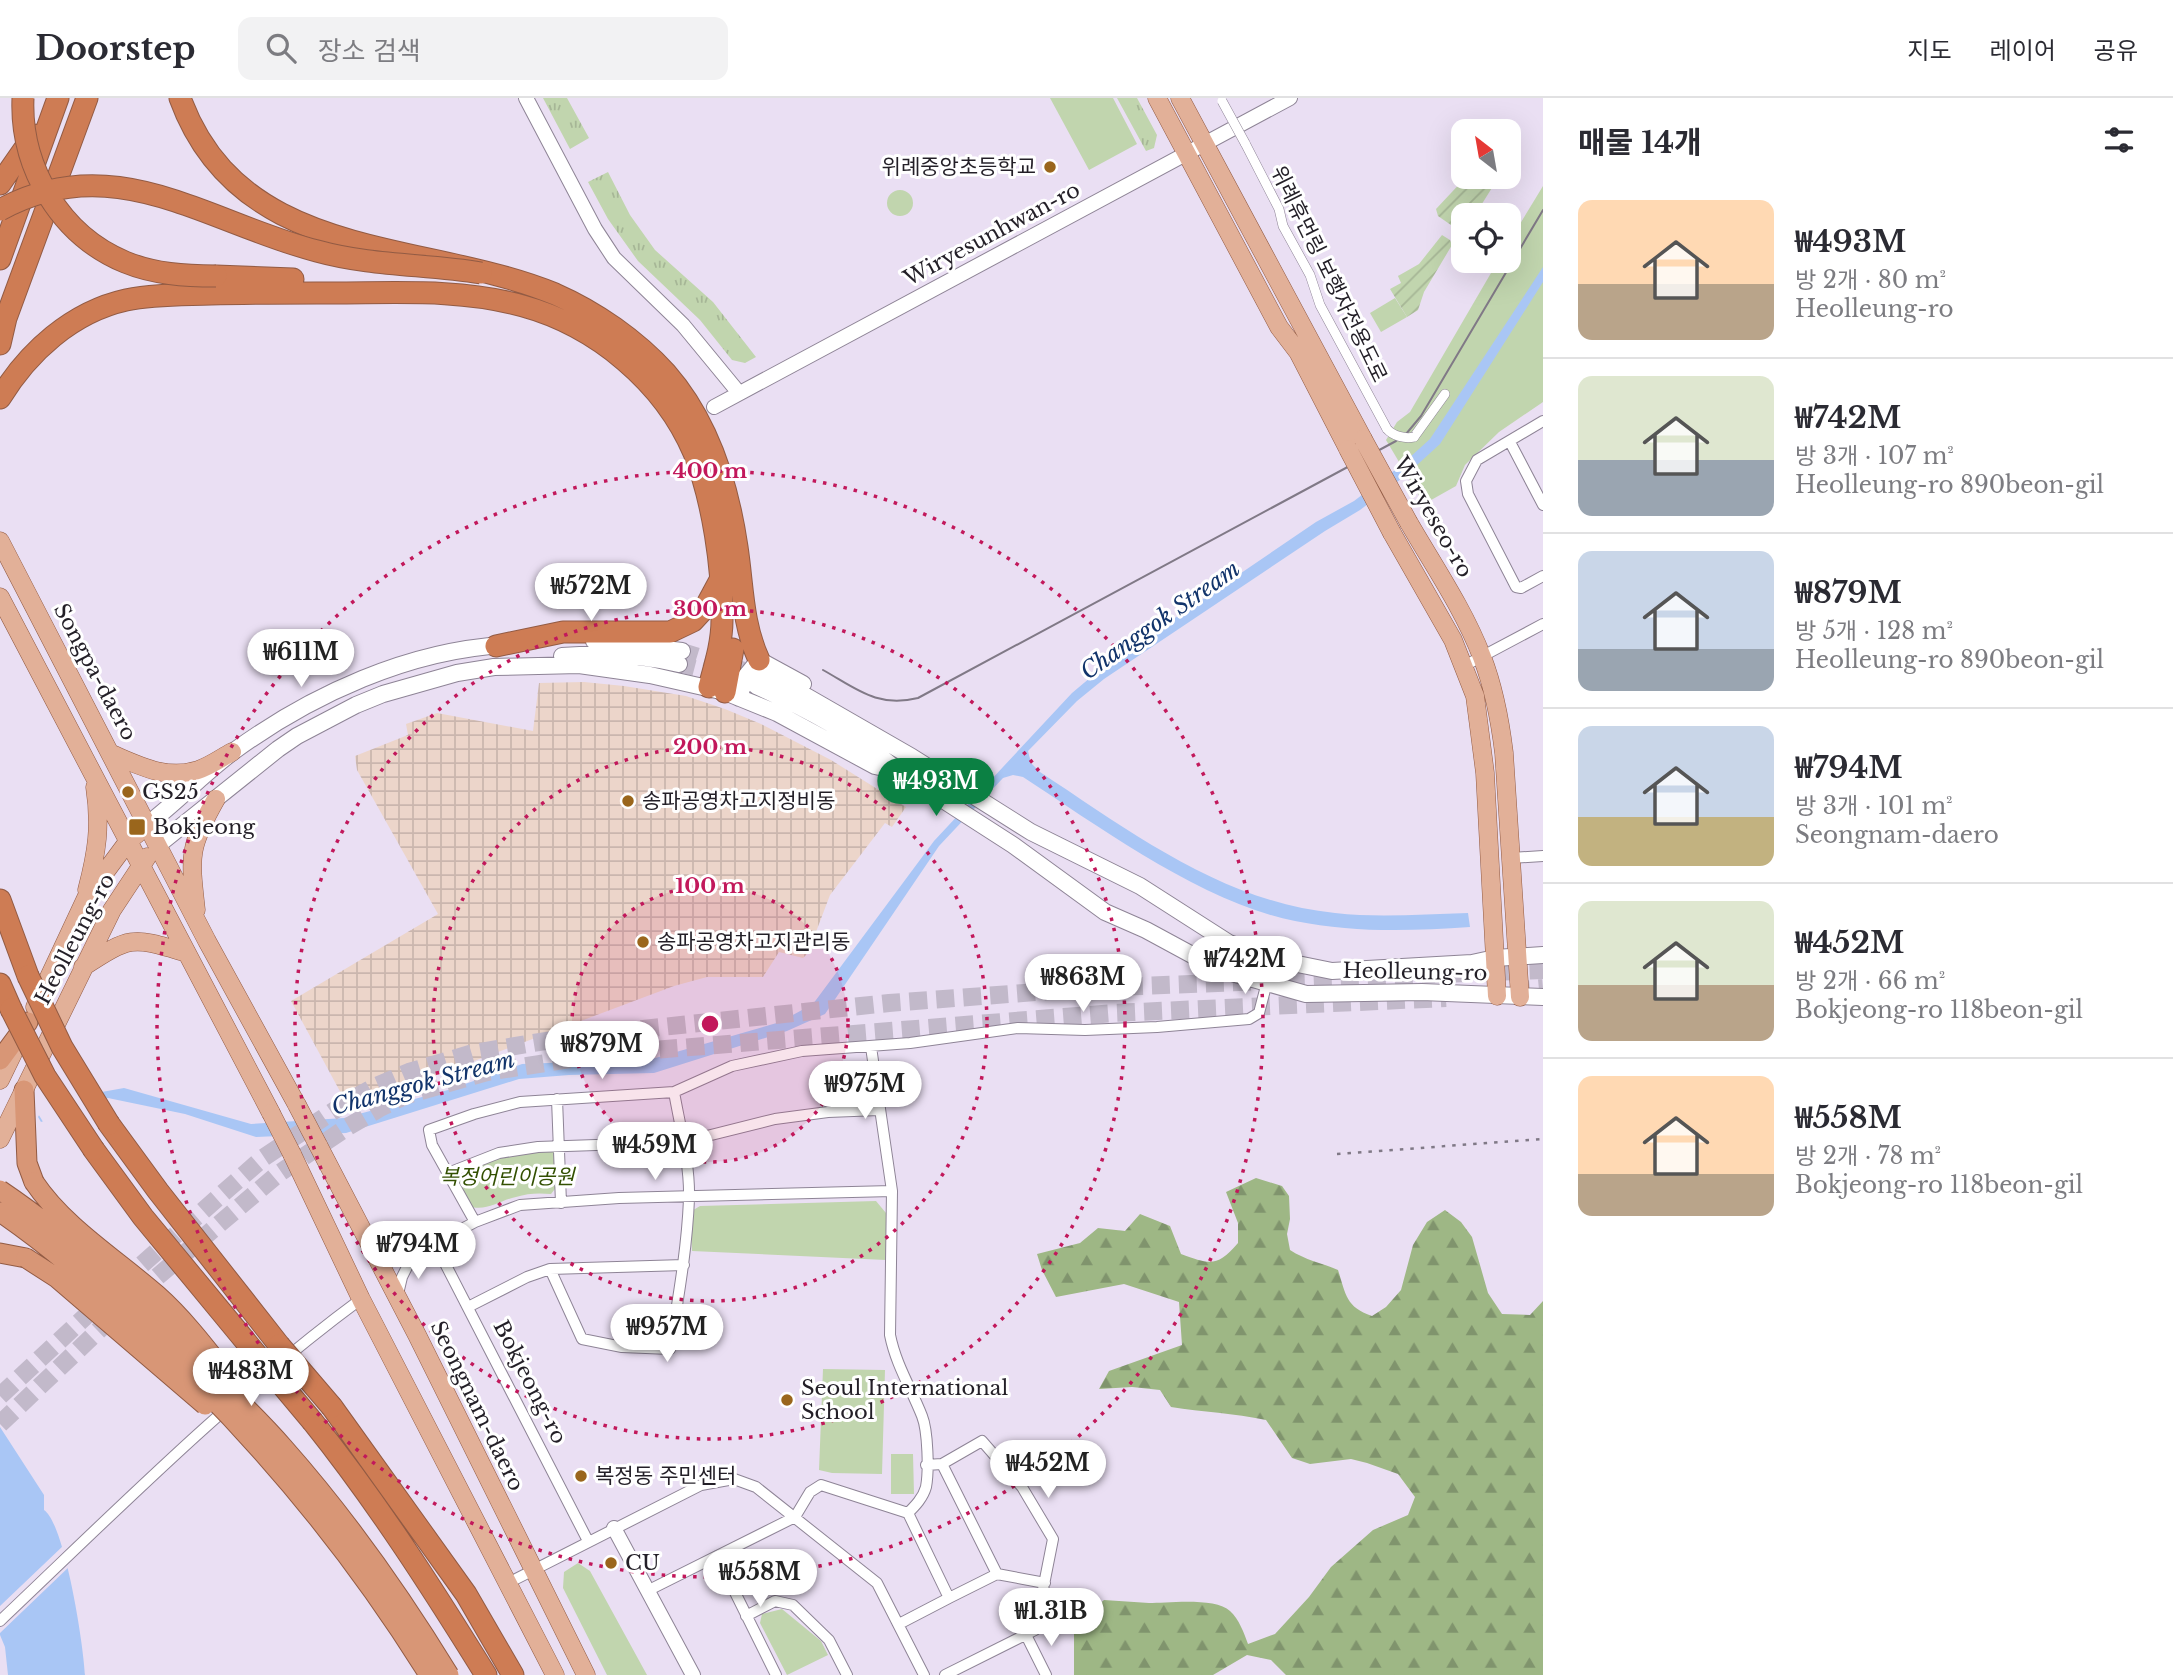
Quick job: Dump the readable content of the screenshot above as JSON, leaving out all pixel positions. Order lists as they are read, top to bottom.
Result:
{
  "streets": {
    "main road": [
      "Wiryeseo-ro",
      "Songpa-daero",
      "Heolleung-ro",
      "Seongnam-daero"
    ],
    "street": ["Wiryesunhwan-ro", "위례휴먼링 보행자전용도로", "Bokjeong-ro"]
  },
  "crossings": [
    ["Wiryesunhwan-ro", "Wiryeseo-ro"],
    ["Wiryeseo-ro", "Heolleung-ro"],
    ["Songpa-daero", "Heolleung-ro"],
    ["Songpa-daero", "Seongnam-daero"],
    ["Heolleung-ro", "Seongnam-daero"]
  ],
  "water": ["Changgok Stream"],
  "parks": ["복정어린이공원"],
  "places": {
    "other": [
      "위례중앙초등학교",
      "GS25",
      "송파공영차고지정비동",
      "송파공영차고지관리동",
      "Seoul International School",
      "복정동 주민센터",
      "CU"
    ],
    "transit": ["Bokjeong"]
  },
  "north": "top left",
  "page": {
    "header": "Doorstep",
    "search": "장소 검색",
    "nav": ["지도", "레이어", "공유"],
    "heading": "매물 14개",
    "list": [
      {
        "name": "₩493M",
        "note": "방 2개 · 80 m² · Heolleung-ro"
      },
      {
        "name": "₩742M",
        "note": "방 3개 · 107 m² · Heolleung-ro 890beon-gil"
      },
      {
        "name": "₩879M",
        "note": "방 5개 · 128 m² · Heolleung-ro 890beon-gil"
      },
      {
        "name": "₩794M",
        "note": "방 3개 · 101 m² · Seongnam-daero"
      },
      {
        "name": "₩452M",
        "note": "방 2개 · 66 m² · Bokjeong-ro 118beon-gil"
      },
      {
        "name": "₩558M",
        "note": "방 2개 · 78 m² · Bokjeong-ro 118beon-gil"
      }
    ],
    "price": [
      "₩572M",
      "₩611M",
      "₩493M",
      "₩742M",
      "₩863M",
      "₩879M",
      "₩975M",
      "₩459M",
      "₩794M",
      "₩957M",
      "₩483M",
      "₩452M",
      "₩558M",
      "₩1.31B"
    ]
  },
  "rings": [
    "400 m",
    "300 m",
    "200 m",
    "100 m"
  ]
}
